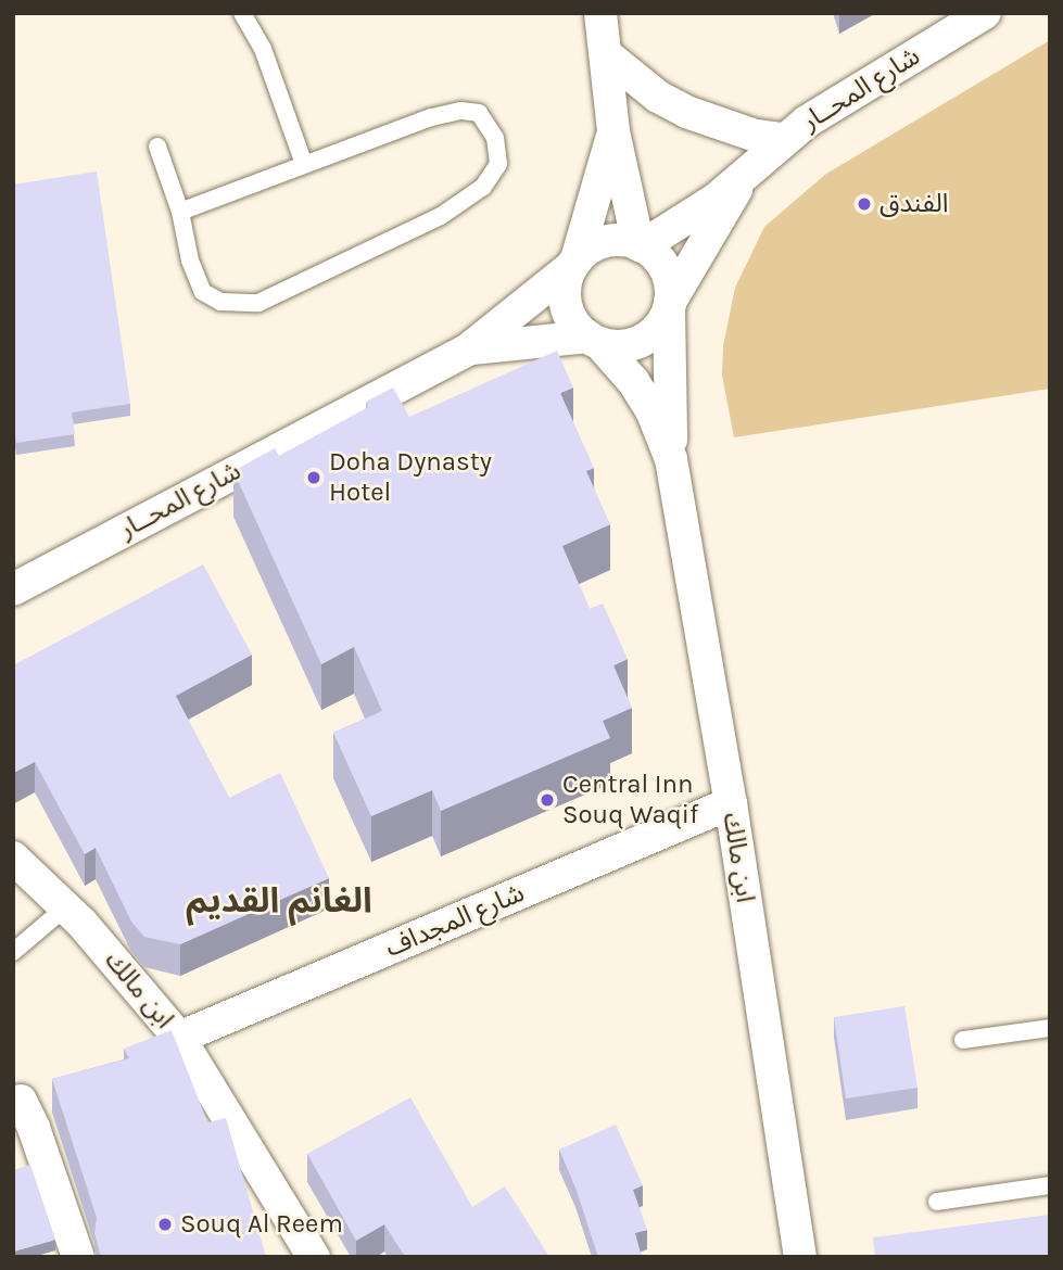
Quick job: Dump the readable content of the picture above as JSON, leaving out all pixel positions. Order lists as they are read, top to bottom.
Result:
{
  "streets": {
    "street": ["شارع المحــار", "ابن مالك", "شارع المجداف"]
  },
  "crossings": [
    ["شارع المحــار", "ابن مالك"],
    ["ابن مالك", "شارع المجداف"]
  ],
  "districts": ["الغانم القديم"],
  "places": [
    "الفندق",
    "Doha Dynasty Hotel",
    "Central Inn Souq Waqif",
    "Souq Al Reem"
  ]
}
